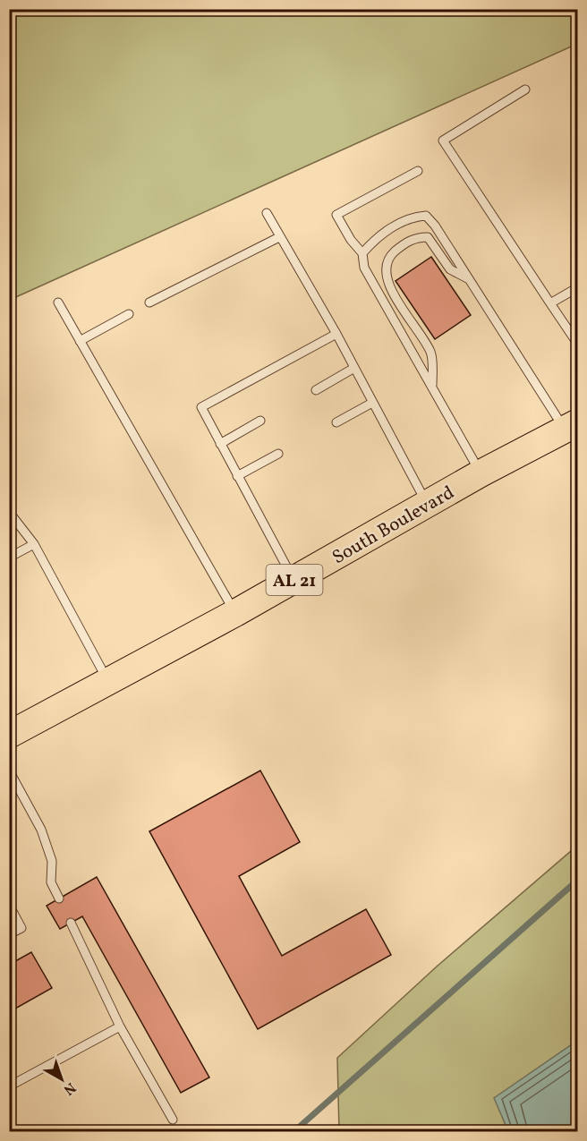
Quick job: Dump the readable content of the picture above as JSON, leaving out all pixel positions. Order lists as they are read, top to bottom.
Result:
{
  "streets": {
    "main road": ["South Boulevard", "AL 21"]
  },
  "north": "bottom right"
}
